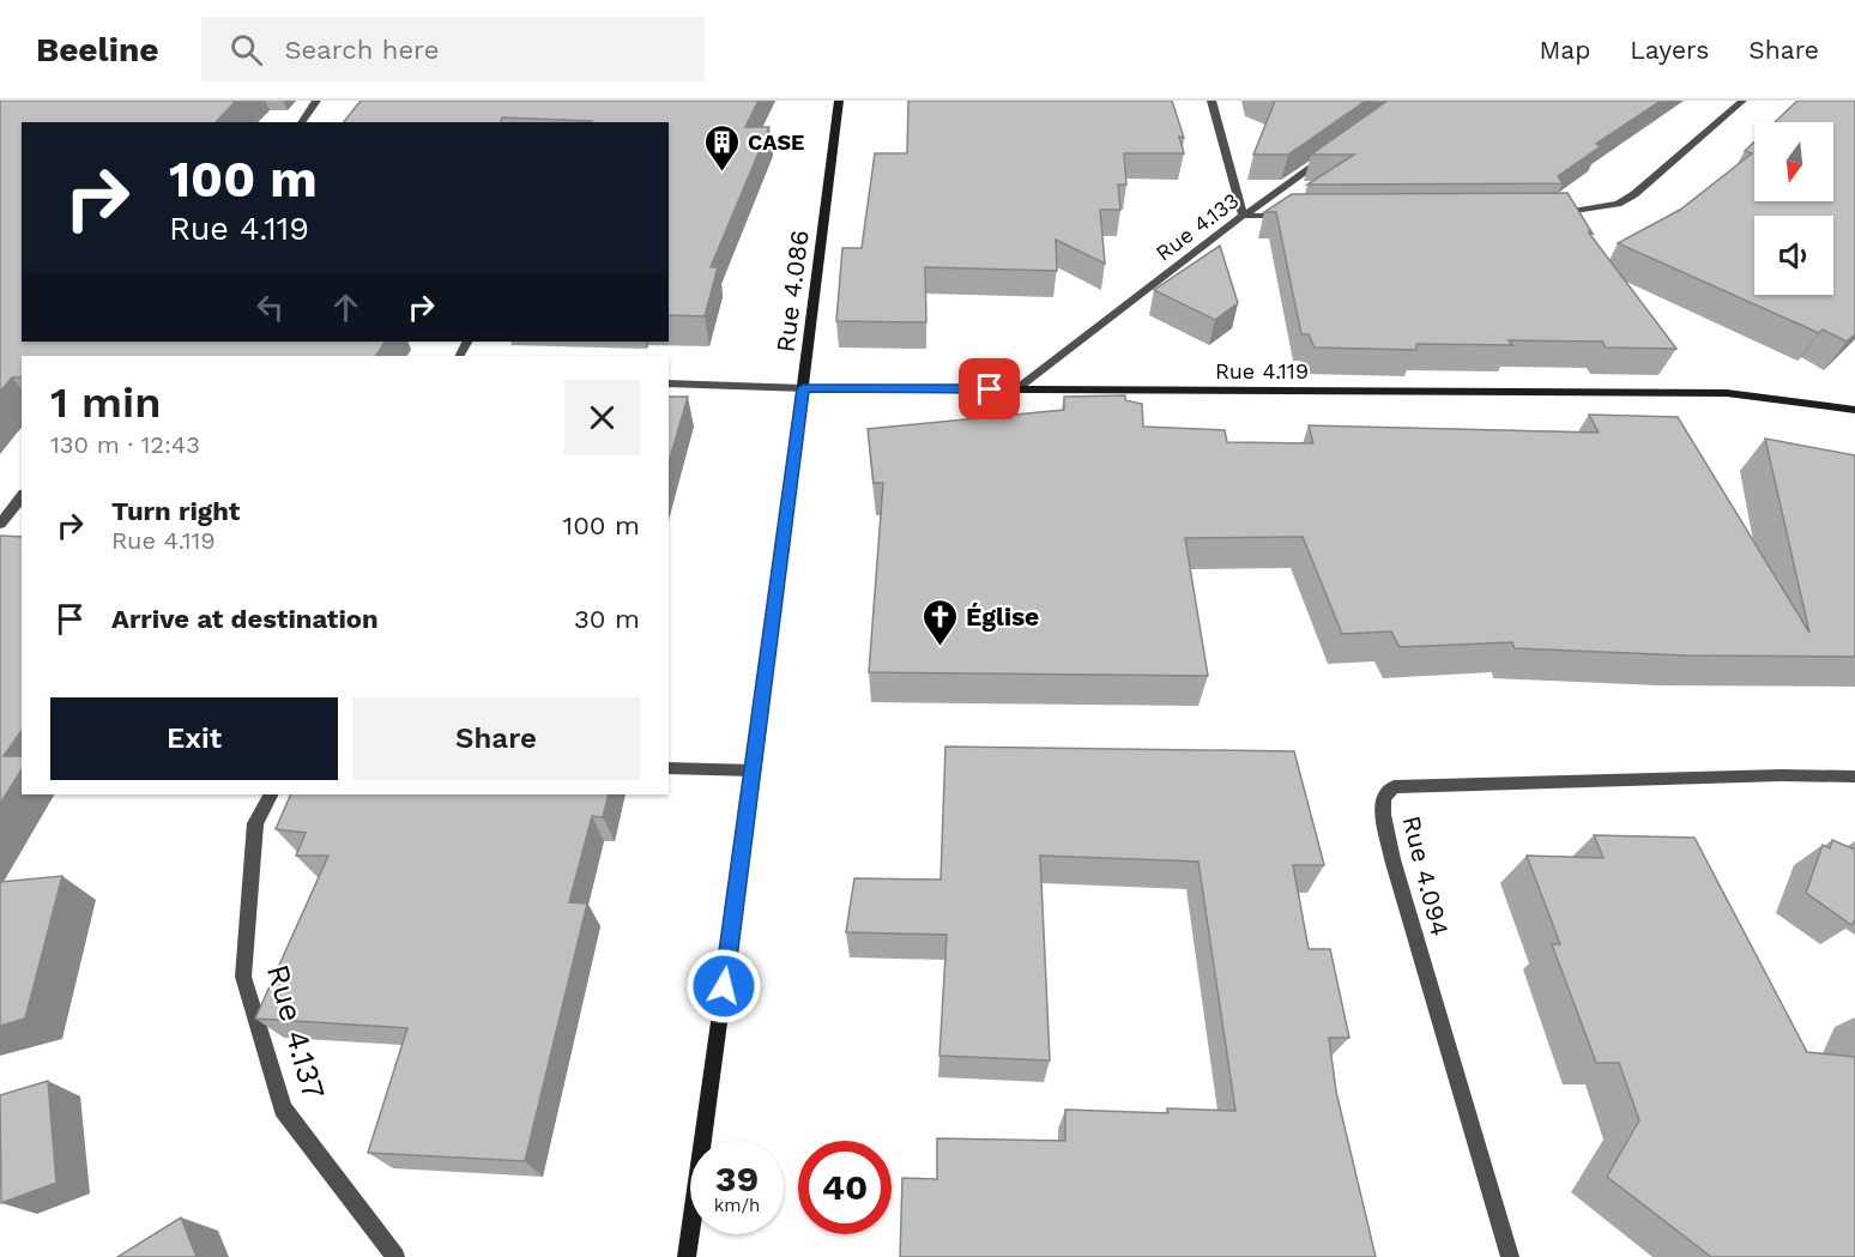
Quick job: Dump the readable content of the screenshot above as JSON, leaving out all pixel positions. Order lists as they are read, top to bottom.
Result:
{
  "streets": {
    "street": [
      "Rue 4.133",
      "Rue 4.086",
      "Rue 4.119",
      "Rue 4.094",
      "Rue 4.137"
    ]
  },
  "crossings": [
    ["Rue 4.133", "Rue 4.119"],
    ["Rue 4.086", "Rue 4.119"]
  ],
  "places": {
    "building": ["CASE"],
    "church": ["Église"]
  },
  "north": "bottom",
  "page": {
    "header": "Beeline",
    "search": "Search here",
    "nav": ["Map", "Layers", "Share"],
    "turn": ["100 m", "Rue 4.119"],
    "heading": ["1 min", "130 m · 12:43"],
    "list": [
      {
        "name": "Turn right",
        "note": "Rue 4.119",
        "value": "100 m"
      },
      {
        "name": "Arrive at destination",
        "value": "30 m"
      }
    ],
    "buttons": ["Exit", "Share"],
    "speed": "39 km/h",
    "limit": "40"
  }
}
